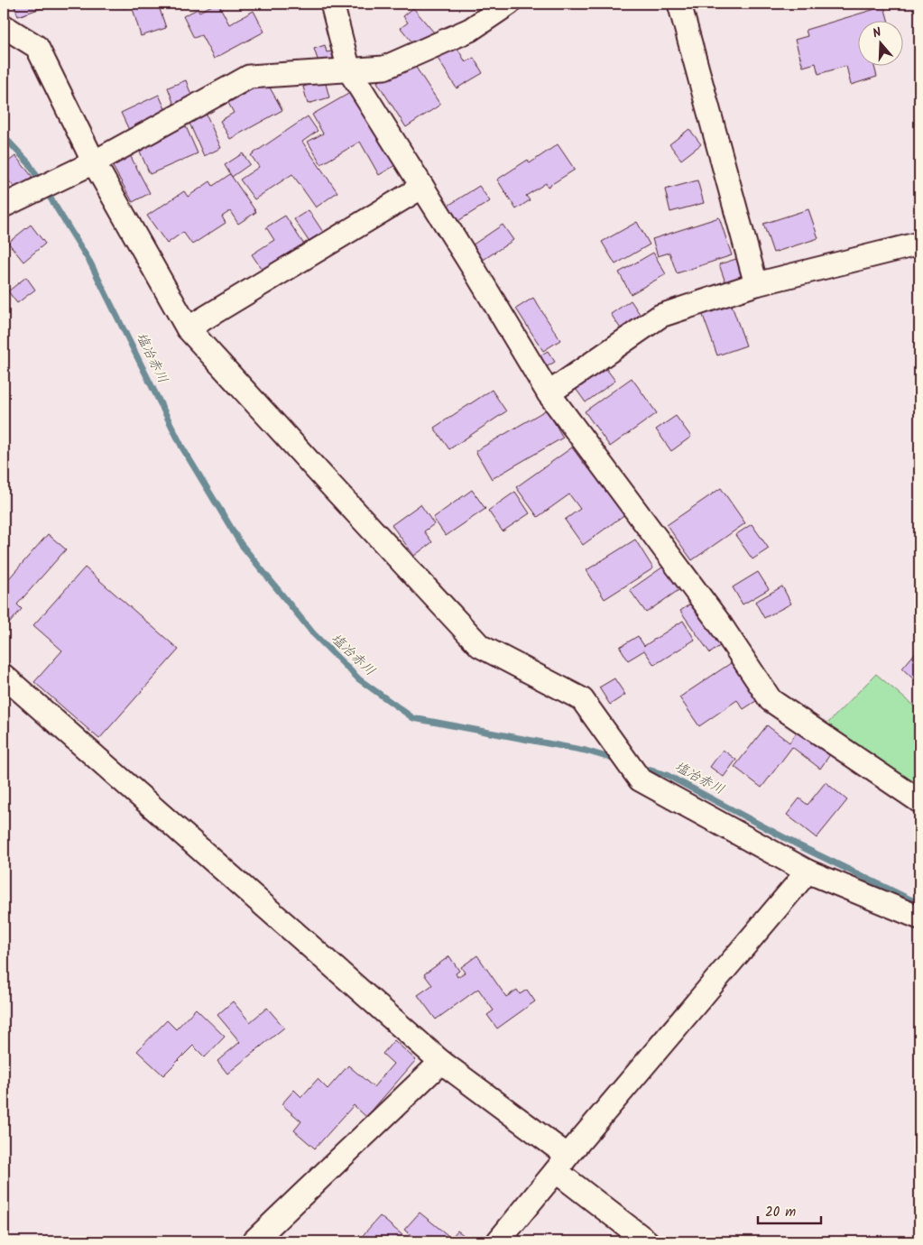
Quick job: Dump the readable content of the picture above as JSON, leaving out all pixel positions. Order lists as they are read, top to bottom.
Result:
{
  "water": ["塩冶赤川"],
  "scale_bar": "20 m",
  "north": "top"
}
